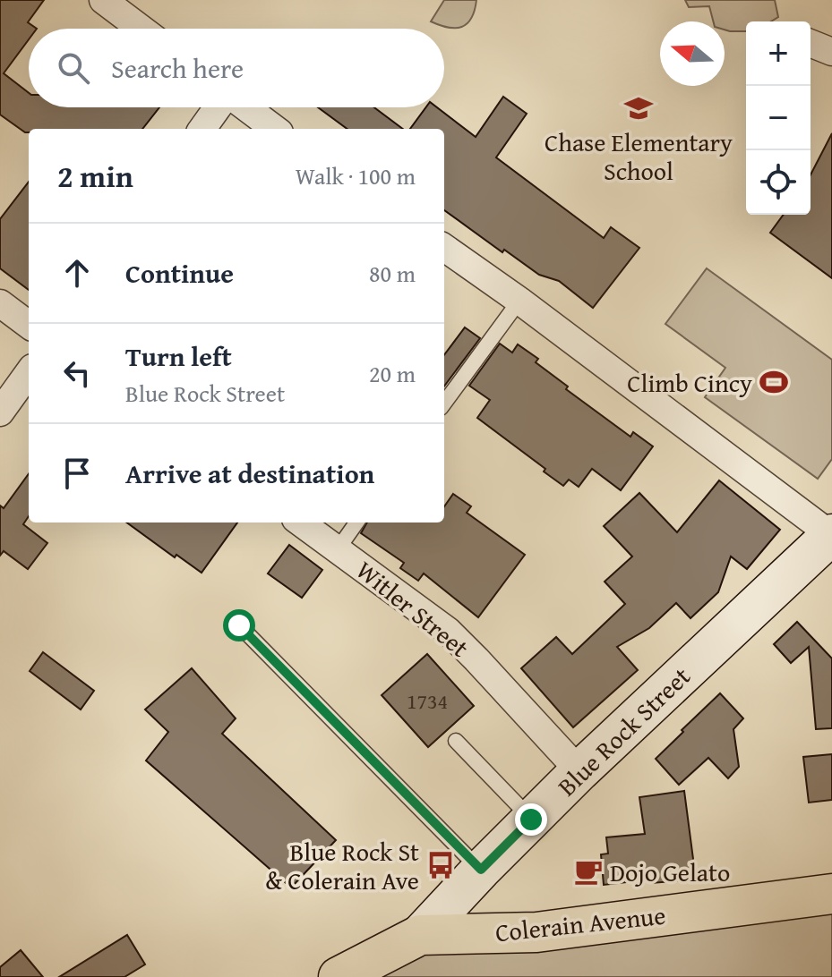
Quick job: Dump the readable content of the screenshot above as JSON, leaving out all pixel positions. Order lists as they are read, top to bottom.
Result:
{
  "streets": {
    "main road": ["Colerain Avenue"],
    "street": ["Witler Street", "Blue Rock Street"]
  },
  "crossings": [
    ["Witler Street", "Blue Rock Street"],
    ["Blue Rock Street", "Colerain Avenue"]
  ],
  "places": {
    "school or university": ["Chase Elementary School"],
    "sports": ["Climb Cincy"],
    "bus stop": ["Blue Rock St & Colerain Ave"],
    "cafe": ["Dojo Gelato"]
  },
  "house_numbers": ["1734"],
  "north": "left",
  "page": {
    "map_buttons": ["+", "−"],
    "search": "Search here",
    "heading": ["2 min", "Walk · 100 m"],
    "list": [
      ["Continue", "80 m"],
      ["Turn left", "Blue Rock Street", "20 m"],
      "Arrive at destination"
    ]
  }
}
